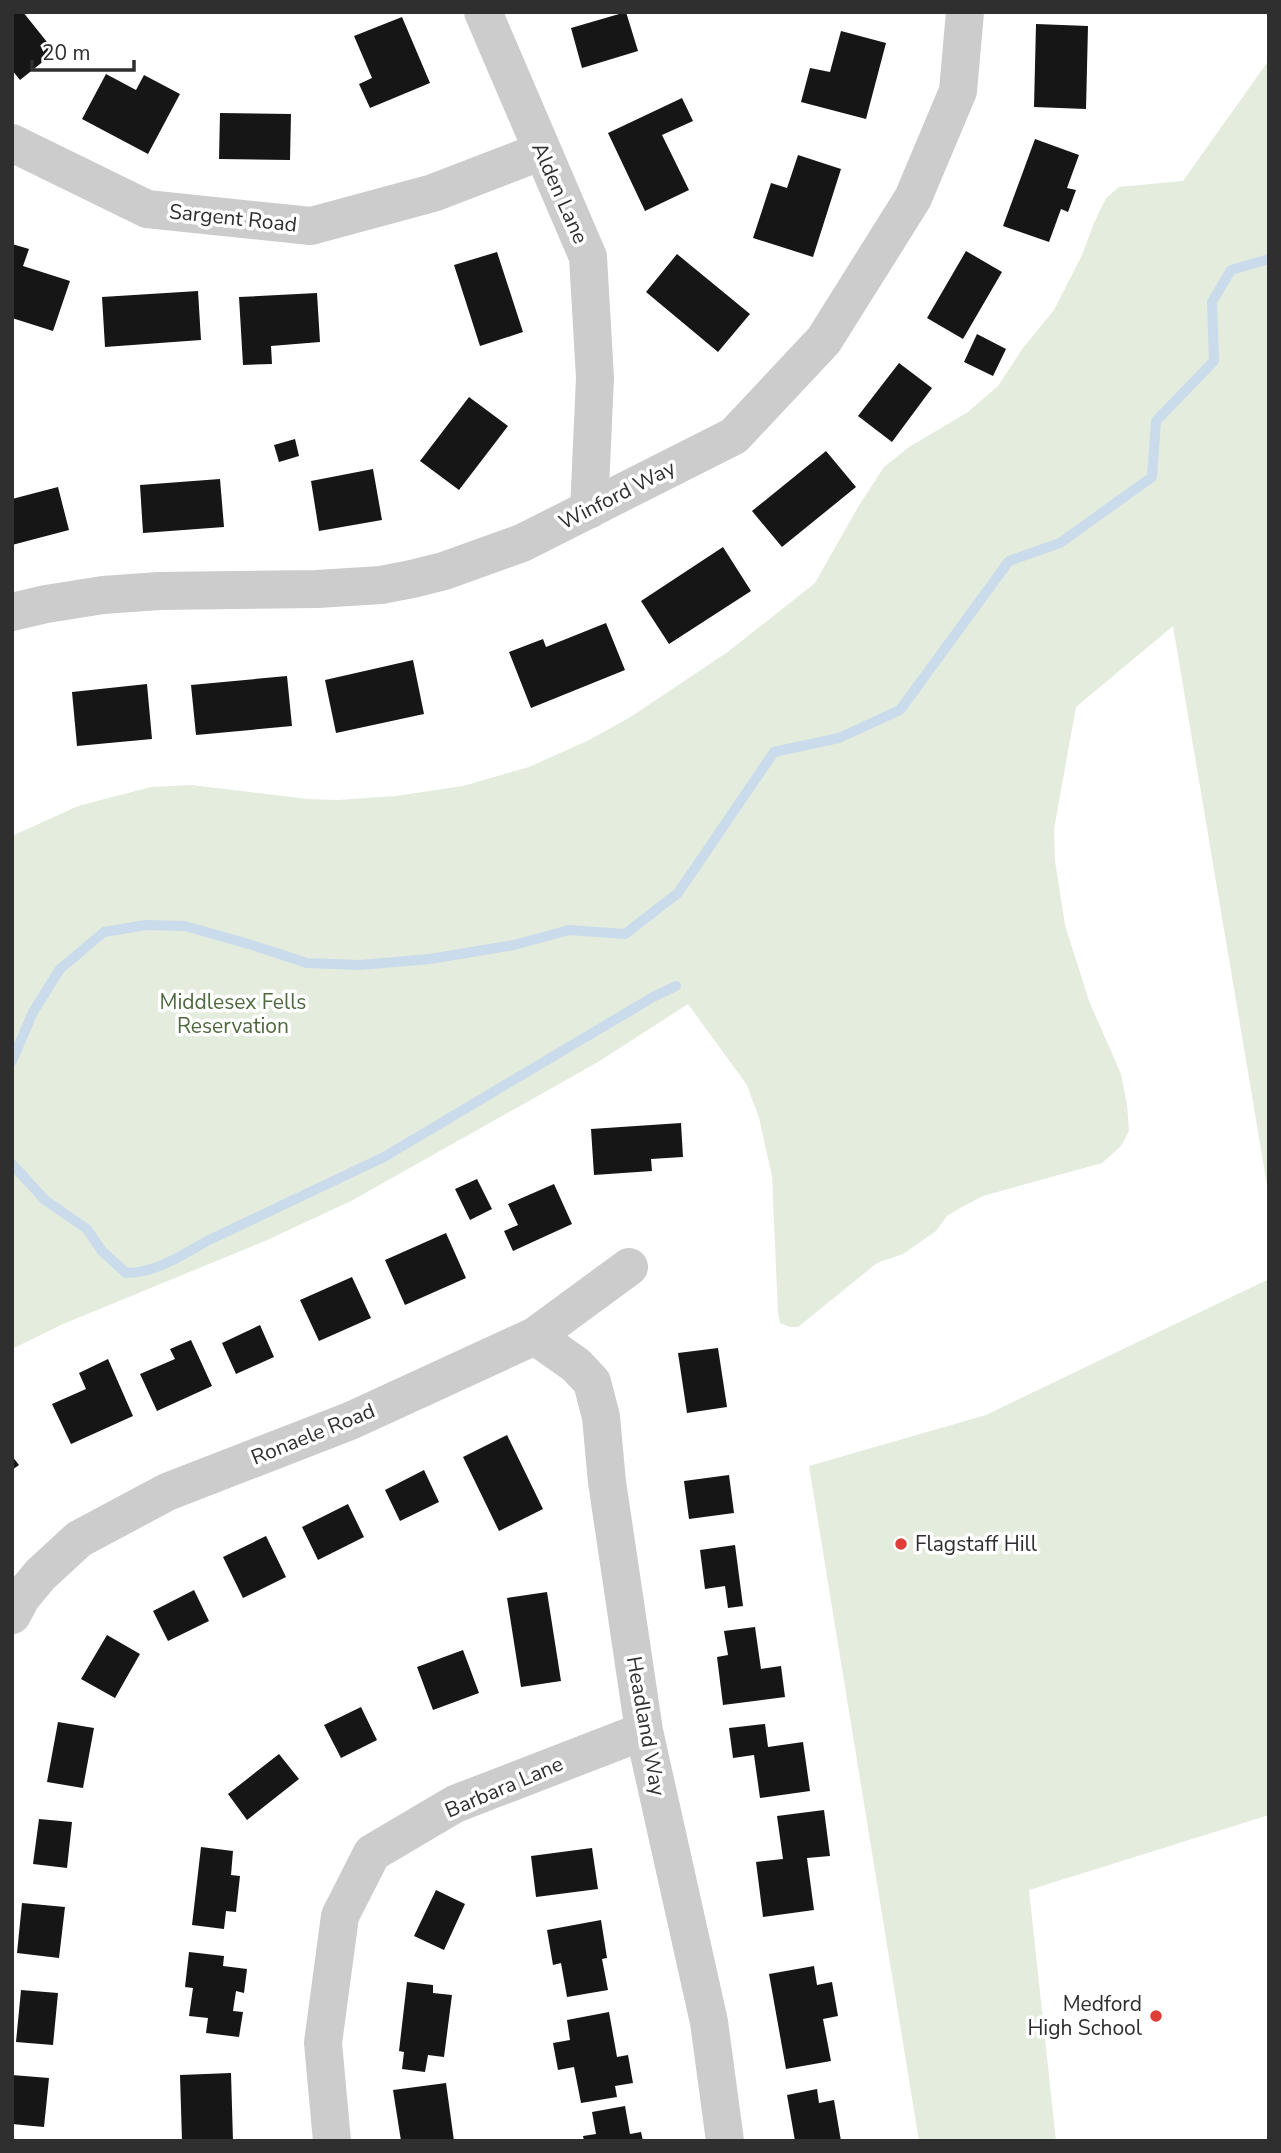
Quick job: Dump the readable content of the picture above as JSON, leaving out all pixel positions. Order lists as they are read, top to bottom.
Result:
{
  "streets": {
    "street": [
      "Alden Lane",
      "Sargent Road",
      "Winford Way",
      "Ronaele Road",
      "Headland Way",
      "Barbara Lane"
    ]
  },
  "crossings": [
    ["Alden Lane", "Sargent Road"],
    ["Alden Lane", "Winford Way"],
    ["Ronaele Road", "Headland Way"],
    ["Headland Way", "Barbara Lane"]
  ],
  "parks": ["Middlesex Fells Reservation"],
  "places": ["Flagstaff Hill", "Medford High School"],
  "scale_bar": "20 m"
}
